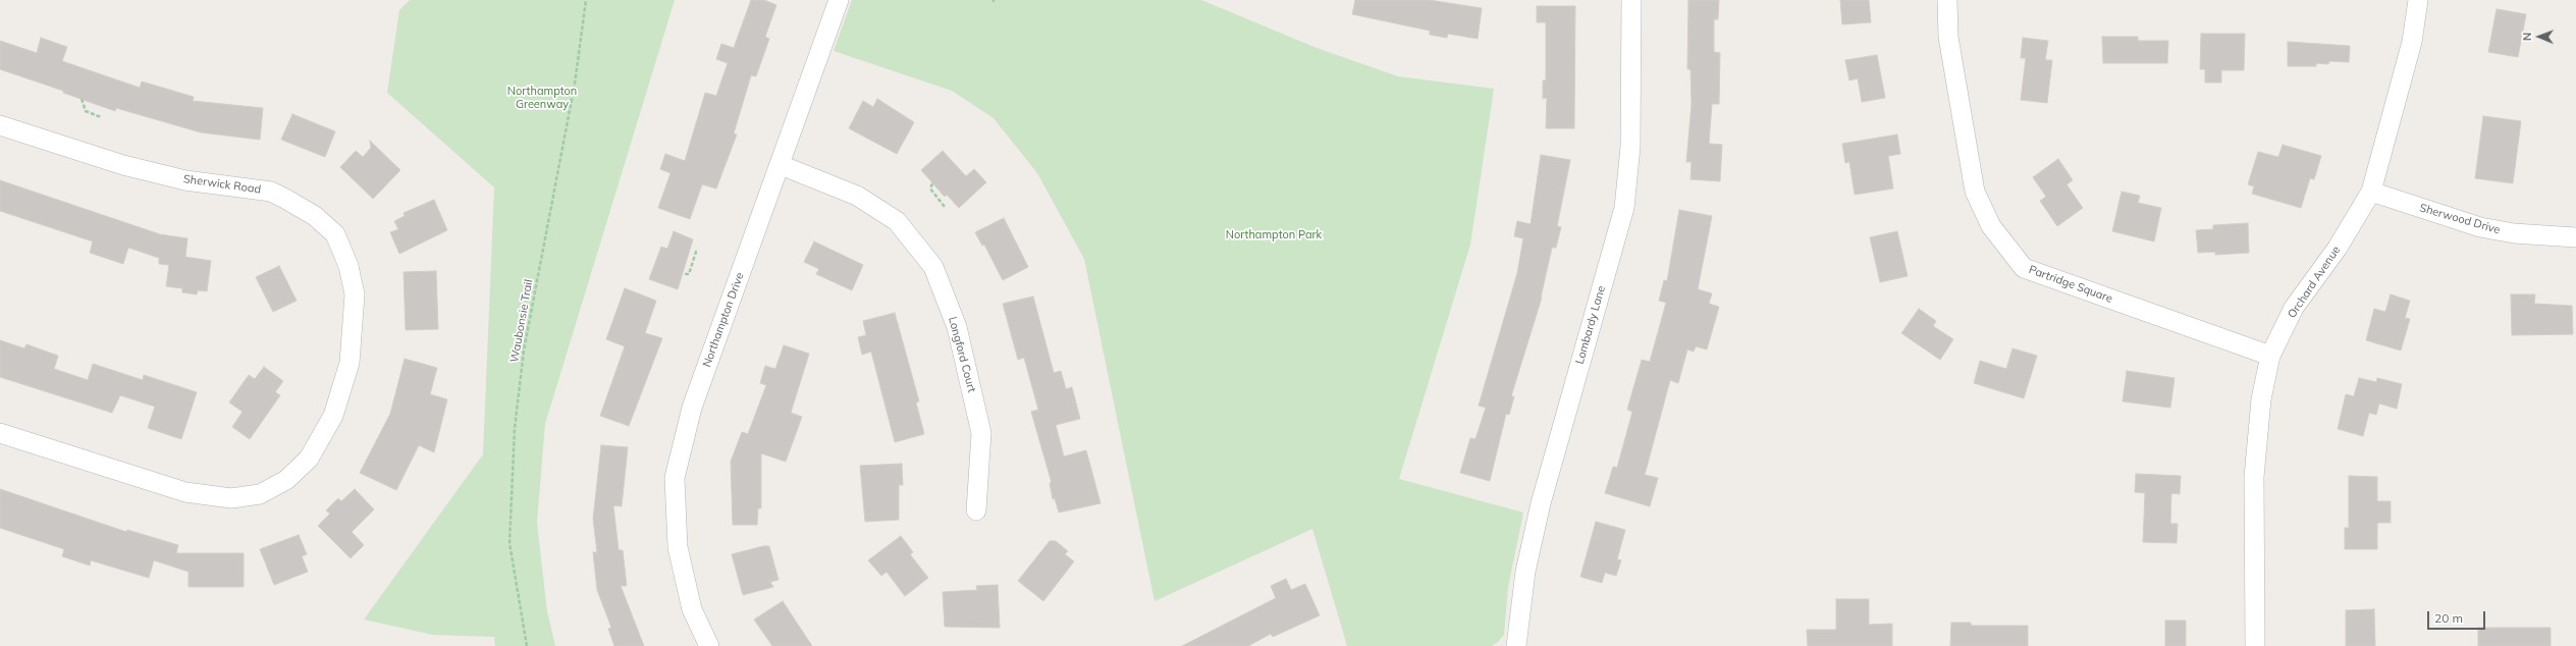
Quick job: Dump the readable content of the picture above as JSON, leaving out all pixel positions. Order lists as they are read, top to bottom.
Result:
{
  "streets": {
    "street": [
      "Sherwick Road",
      "Sherwood Drive",
      "Orchard Avenue",
      "Partridge Square",
      "Northampton Drive",
      "Lombardy Lane",
      "Longford Court"
    ],
    "path": ["Waubonsie Trail"]
  },
  "crossings": [
    ["Sherwood Drive", "Orchard Avenue"],
    ["Orchard Avenue", "Partridge Square"],
    ["Northampton Drive", "Longford Court"]
  ],
  "parks": ["Northampton Greenway", "Northampton Park"],
  "scale_bar": "20 m",
  "north": "left"
}
